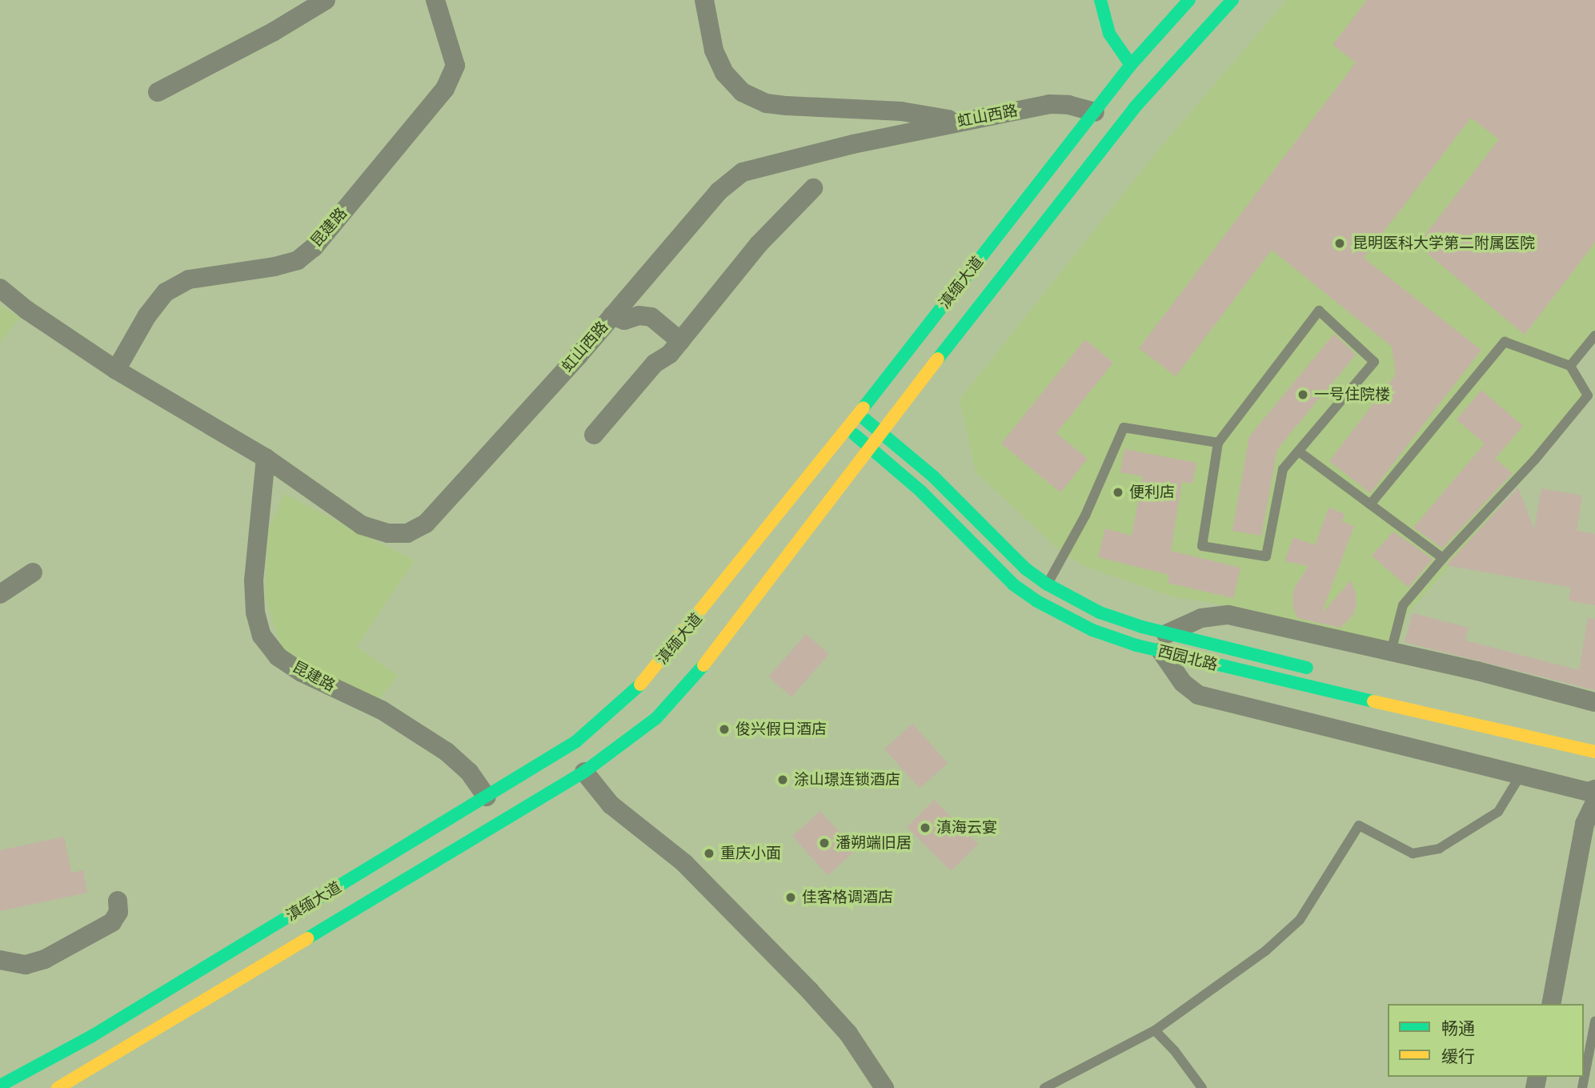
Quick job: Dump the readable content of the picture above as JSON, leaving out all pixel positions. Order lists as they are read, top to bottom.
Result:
{
  "streets": {
    "main road": ["滇缅大道", "西园北路"],
    "street": ["虹山西路", "昆建路"]
  },
  "crossings": [
    ["虹山西路", "昆建路"],
    ["虹山西路", "滇缅大道"],
    ["昆建路", "滇缅大道"],
    ["滇缅大道", "西园北路"]
  ],
  "places": [
    "昆明医科大学第二附属医院",
    "一号住院楼",
    "便利店",
    "俊兴假日酒店",
    "涂山璟连锁酒店",
    "滇海云宴",
    "潘朔端旧居",
    "重庆小面",
    "佳客格调酒店"
  ],
  "legend": ["畅通", "缓行"]
}
